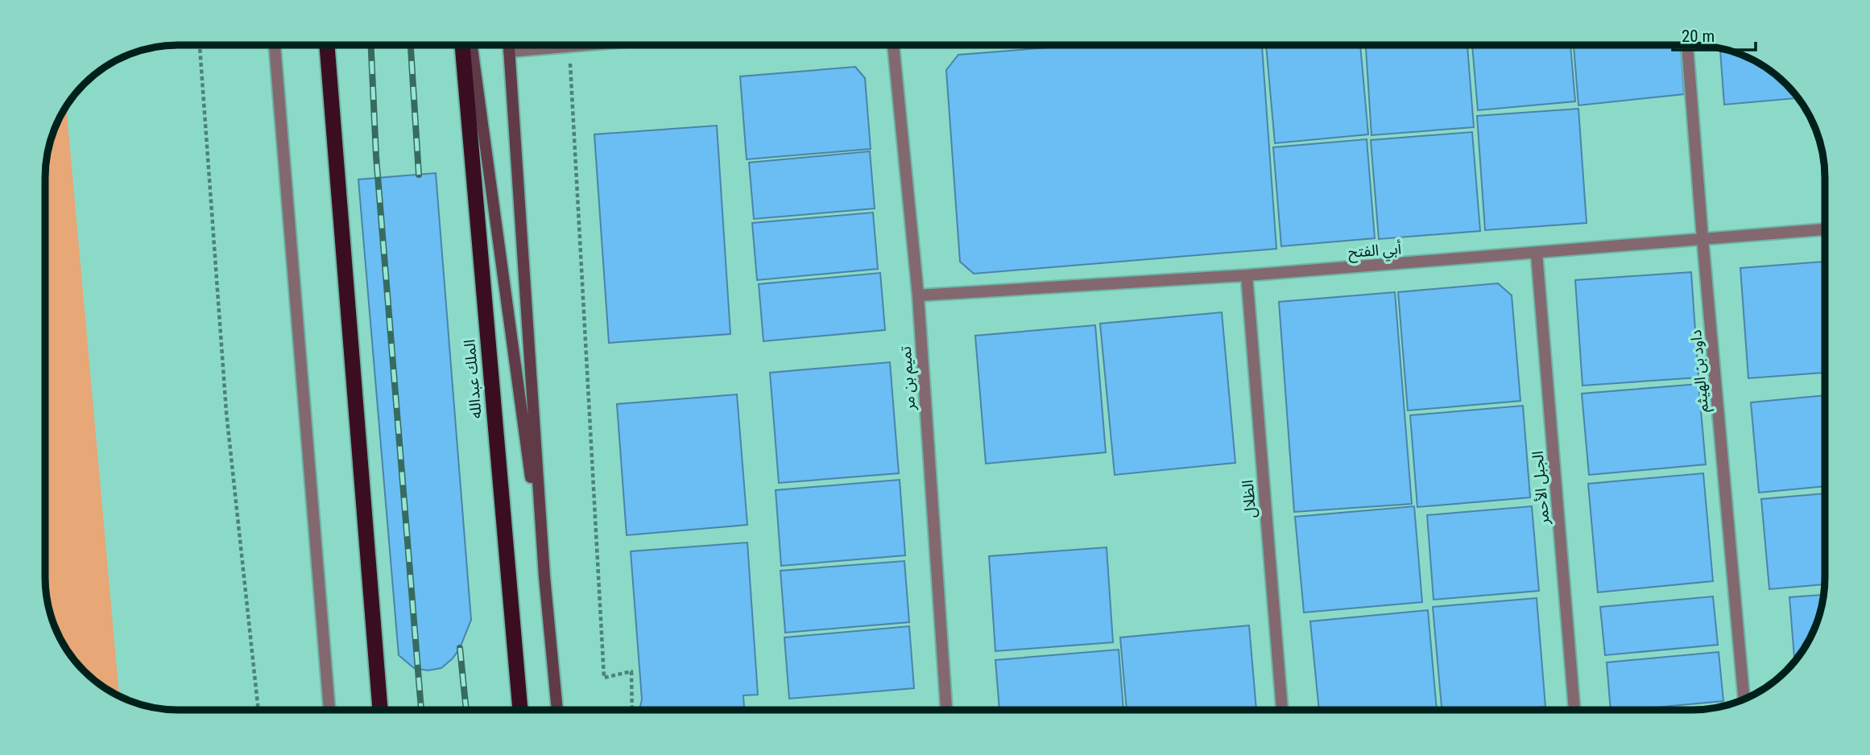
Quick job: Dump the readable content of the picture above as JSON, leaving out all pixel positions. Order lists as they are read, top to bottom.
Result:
{
  "streets": {
    "highway": ["الملك عبدالله"],
    "street": [
      "أبي الفتح",
      "داود بن الهيثم",
      "تميم بن مر",
      "الجبل الأحمر",
      "الظلال"
    ]
  },
  "crossings": [
    ["أبي الفتح", "داود بن الهيثم"],
    ["أبي الفتح", "تميم بن مر"],
    ["أبي الفتح", "الجبل الأحمر"],
    ["أبي الفتح", "الظلال"]
  ],
  "scale_bar": "20 m"
}
